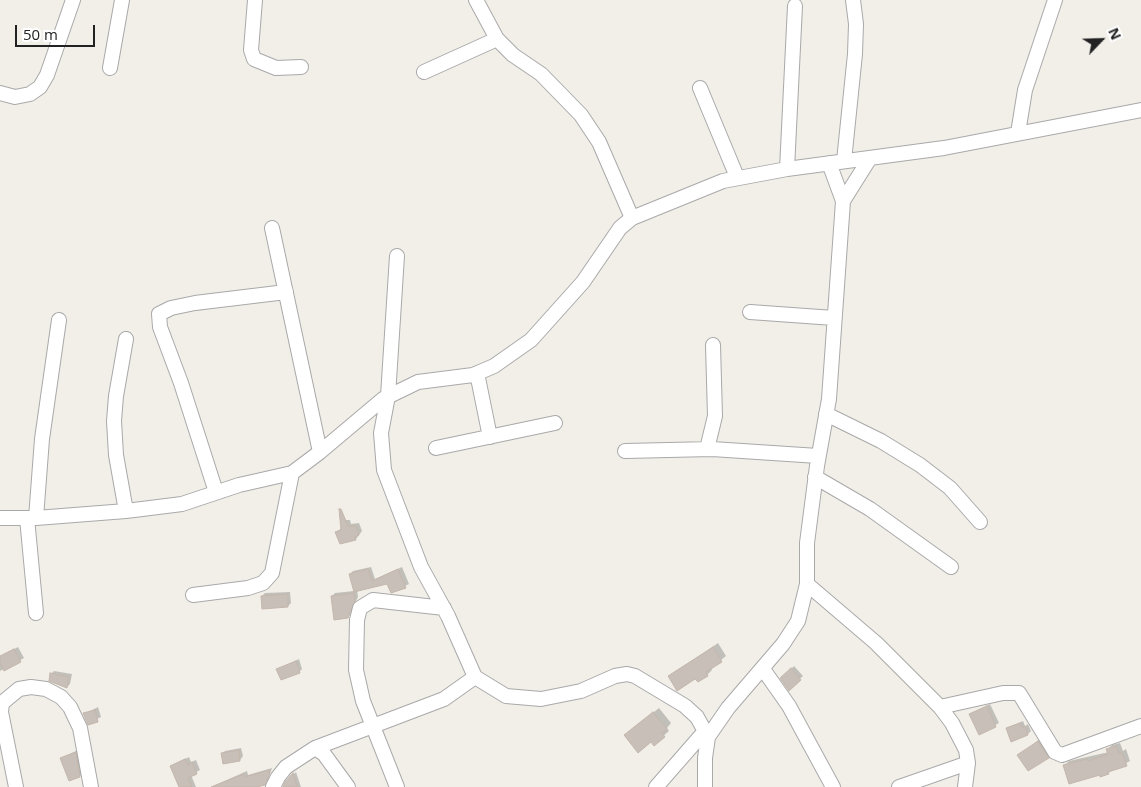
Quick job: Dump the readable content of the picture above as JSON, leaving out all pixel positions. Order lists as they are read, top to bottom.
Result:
{
  "scale_bar": "50 m",
  "north": "top right"
}
